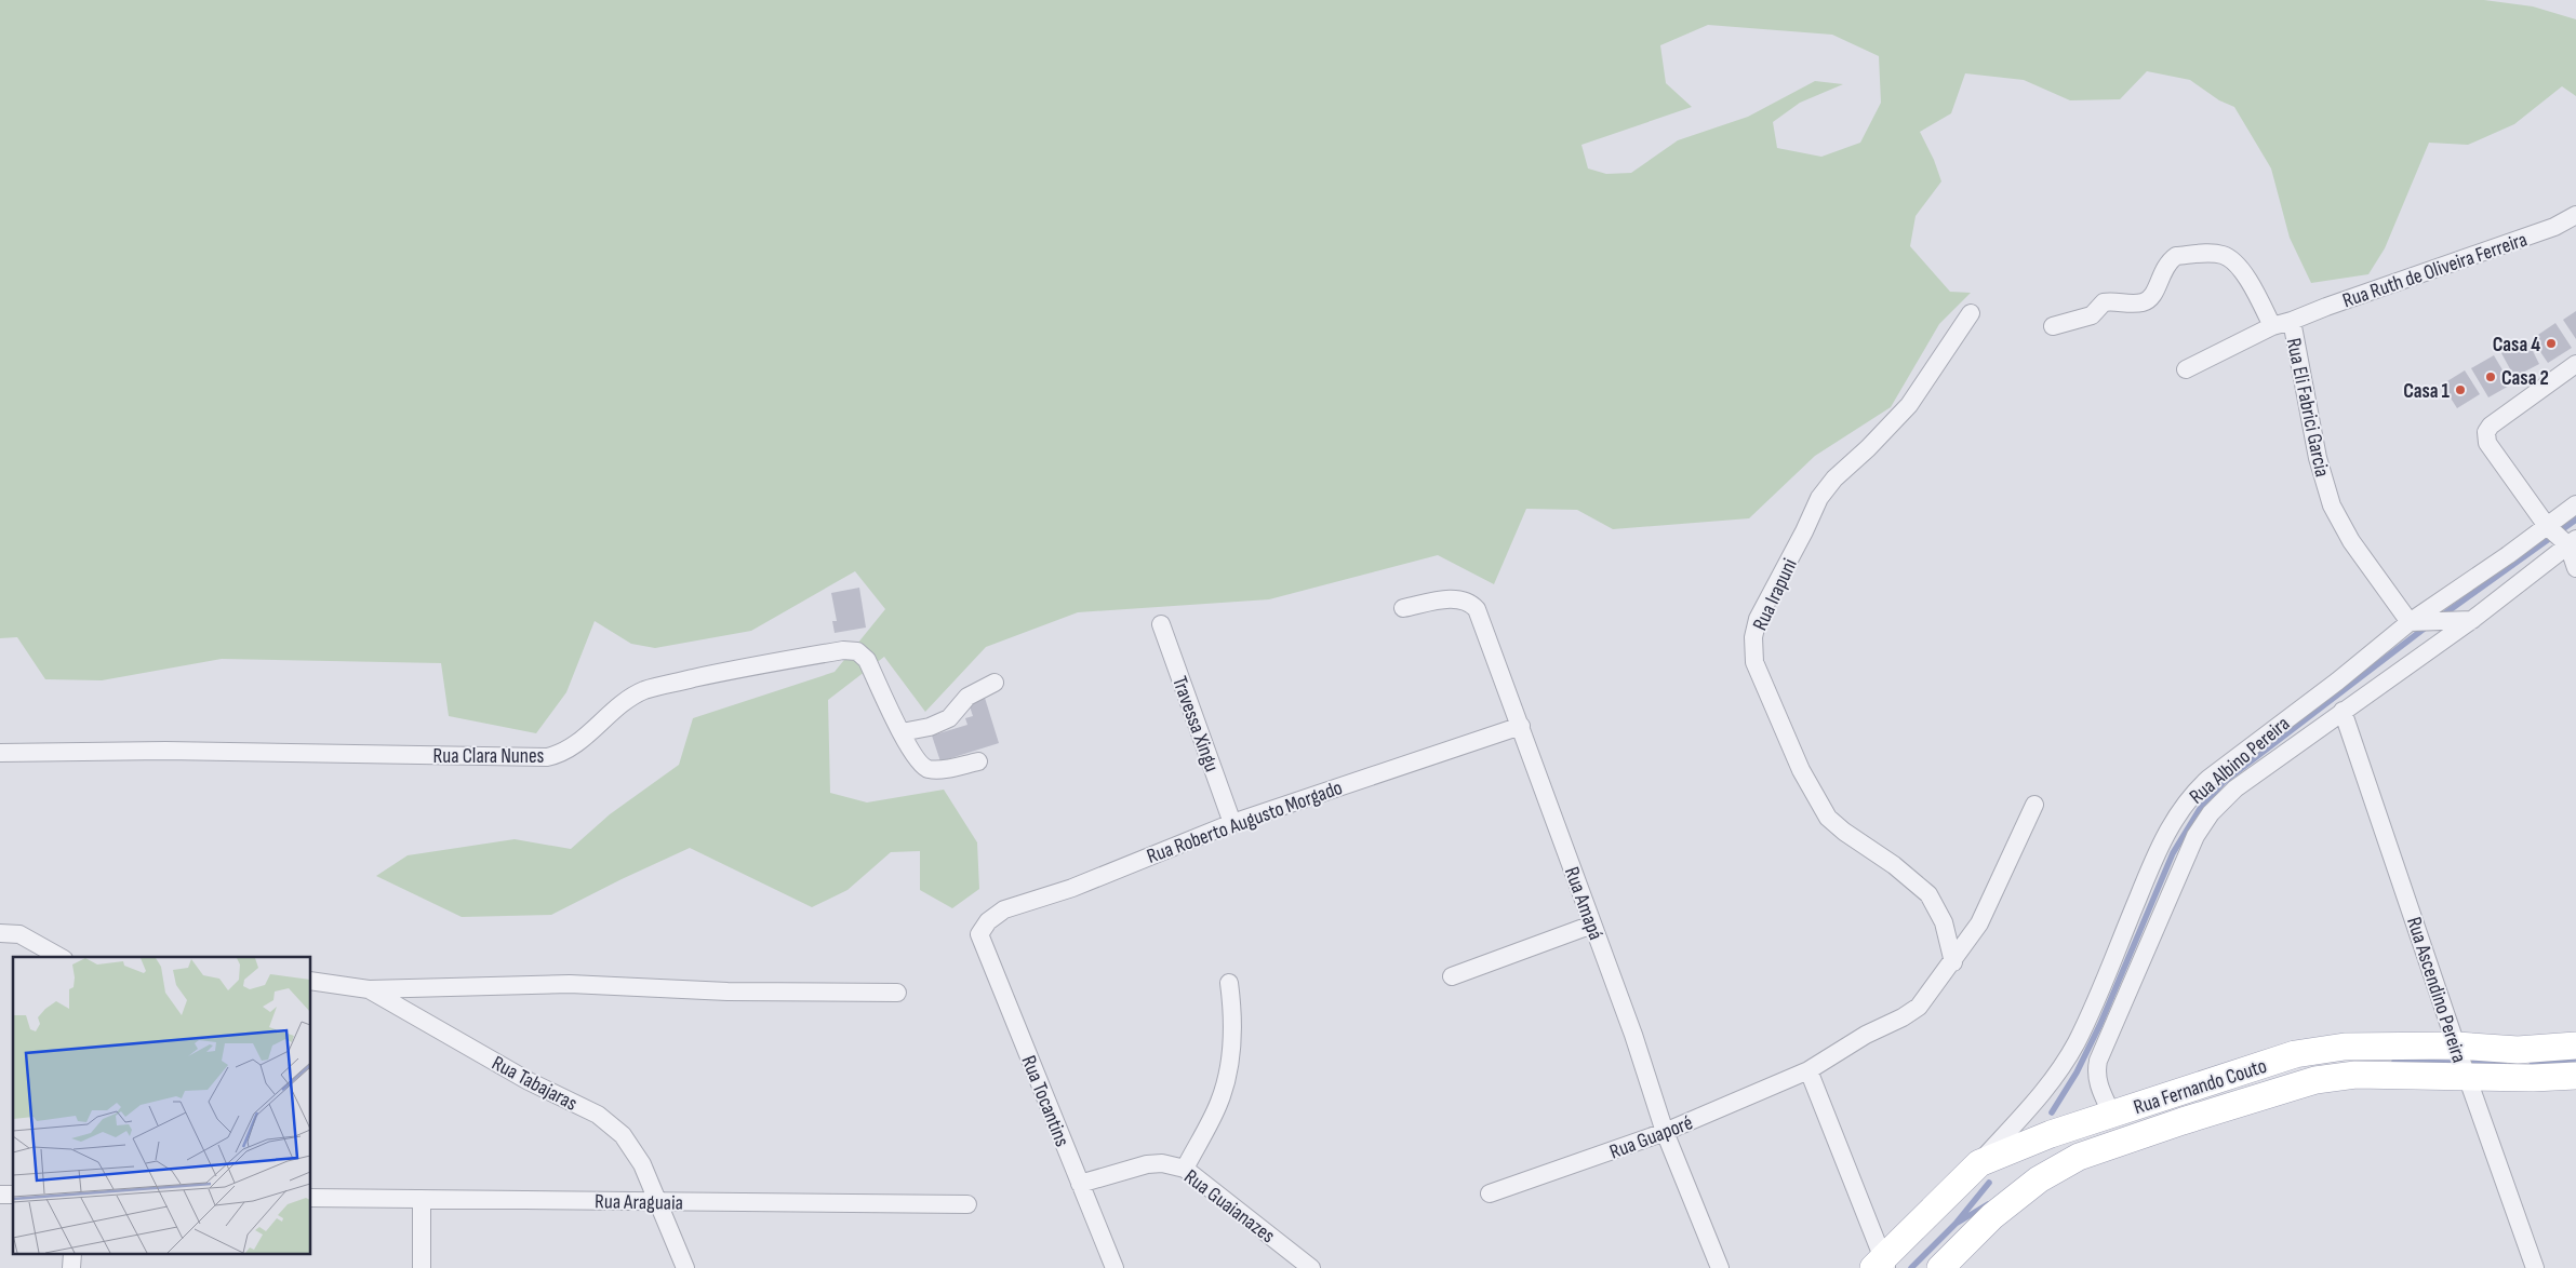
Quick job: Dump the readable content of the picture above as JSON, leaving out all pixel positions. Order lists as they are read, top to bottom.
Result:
{
  "streets": {
    "main road": ["Rua Fernando Couto"],
    "street": [
      "Rua Ruth de Oliveira Ferreira",
      "Rua Eli Fabrici Garcia",
      "Rua Irapuni",
      "Travessa Xingu",
      "Rua Clara Nunes",
      "Rua Albino Pereira",
      "Rua Roberto Augusto Morgado",
      "Rua Amapá",
      "Rua Ascendino Pereira",
      "Rua Tabajaras",
      "Rua Tocantins",
      "Rua Guaporé",
      "Rua Araguaia",
      "Rua Guaianazes"
    ]
  },
  "crossings": [
    ["Rua Ruth de Oliveira Ferreira", "Rua Eli Fabrici Garcia"],
    ["Rua Eli Fabrici Garcia", "Rua Albino Pereira"],
    ["Rua Irapuni", "Rua Guaporé"],
    ["Travessa Xingu", "Rua Roberto Augusto Morgado"],
    ["Rua Albino Pereira", "Rua Ascendino Pereira"],
    ["Rua Albino Pereira", "Rua Fernando Couto"],
    ["Rua Roberto Augusto Morgado", "Rua Amapá"],
    ["Rua Roberto Augusto Morgado", "Rua Tocantins"],
    ["Rua Amapá", "Rua Guaporé"],
    ["Rua Ascendino Pereira", "Rua Fernando Couto"],
    ["Rua Tabajaras", "Rua Araguaia"],
    ["Rua Tocantins", "Rua Guaianazes"]
  ],
  "places": ["Casa 4", "Casa 2", "Casa 1"]
}
